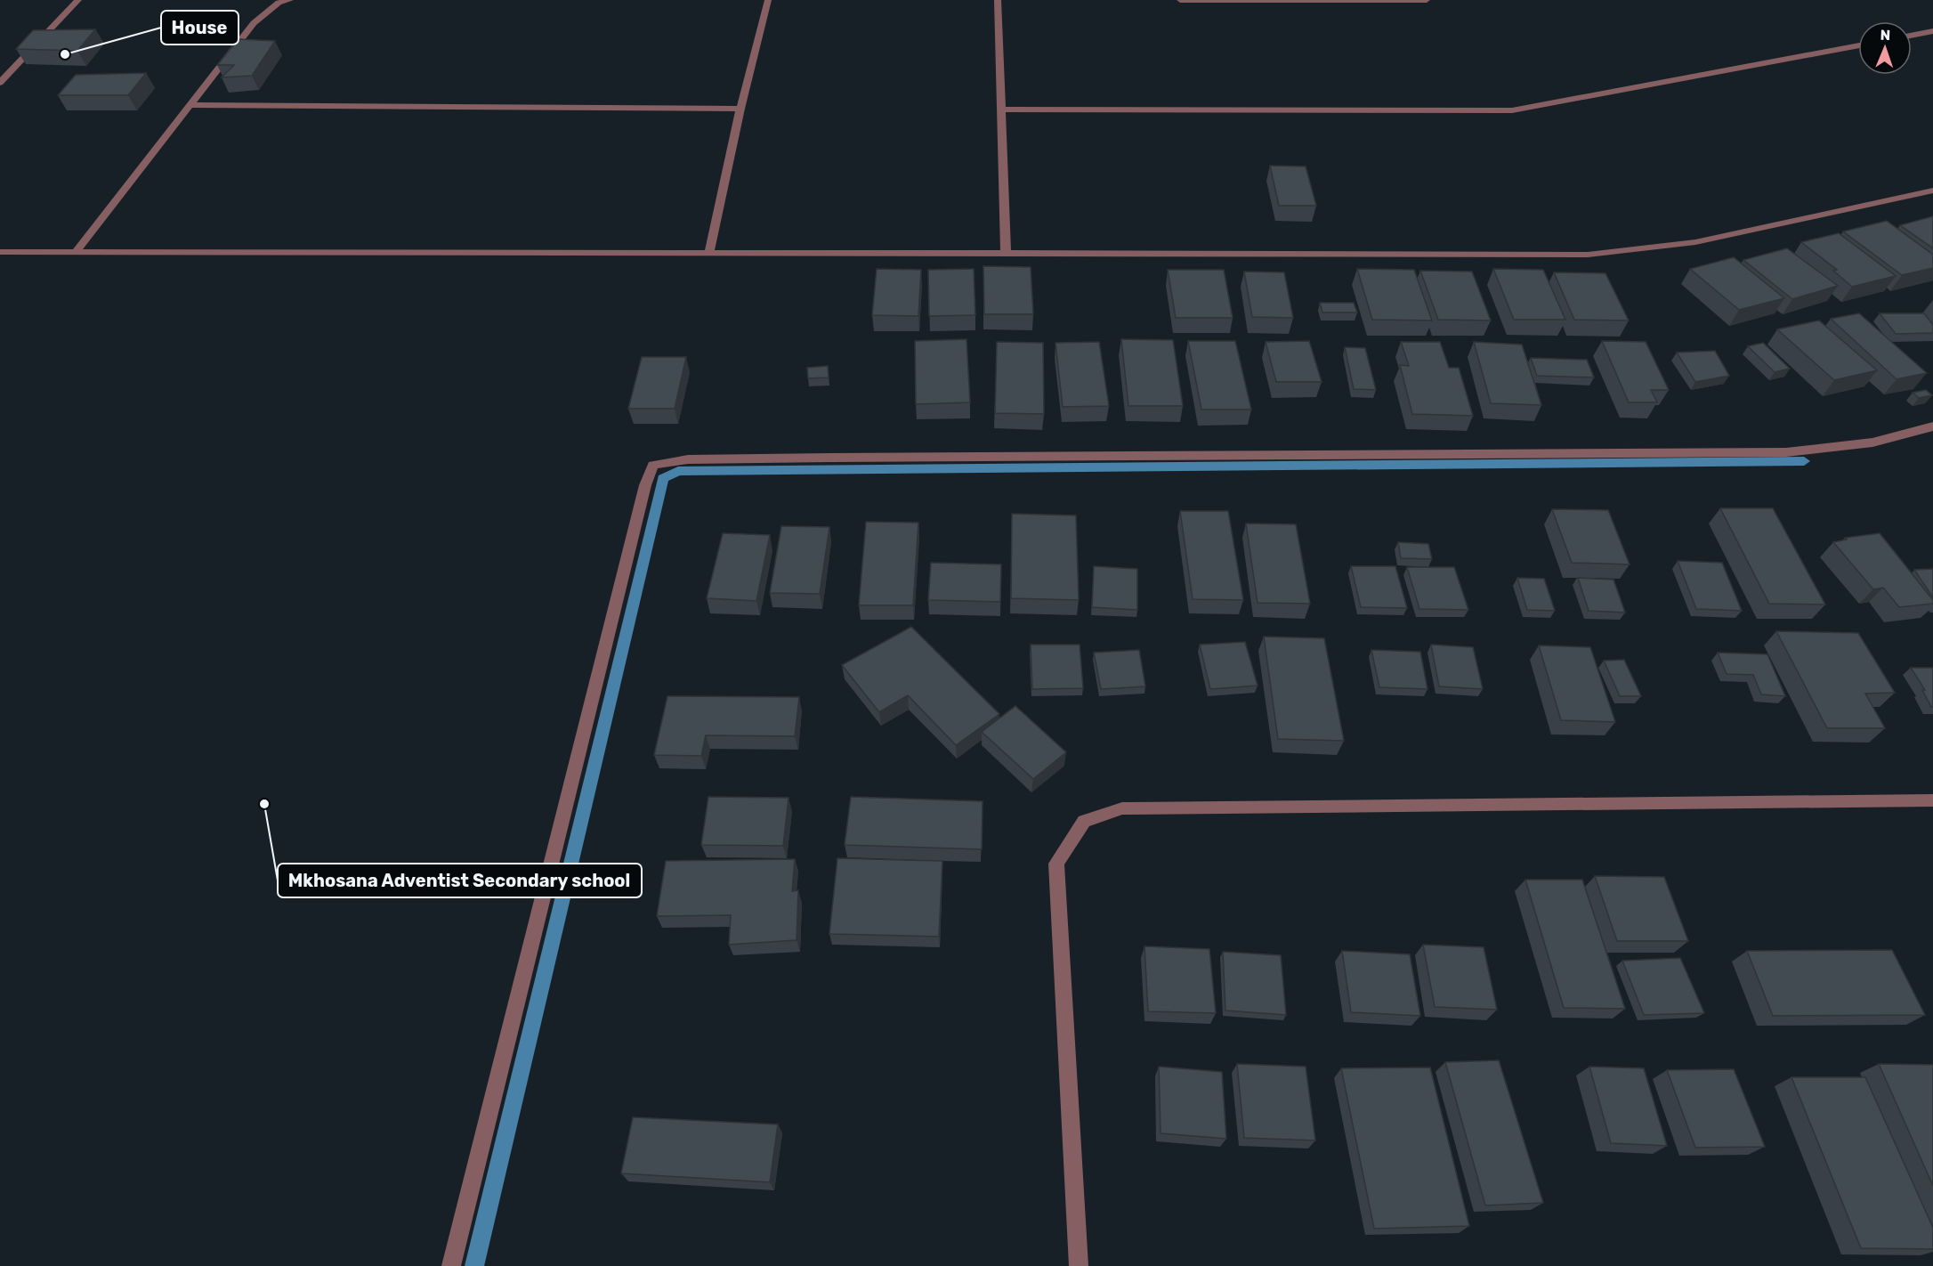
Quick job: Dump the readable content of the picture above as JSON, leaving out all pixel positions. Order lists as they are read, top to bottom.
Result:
{
  "places": ["House", "Mkhosana Adventist Secondary school"],
  "north": "top"
}
